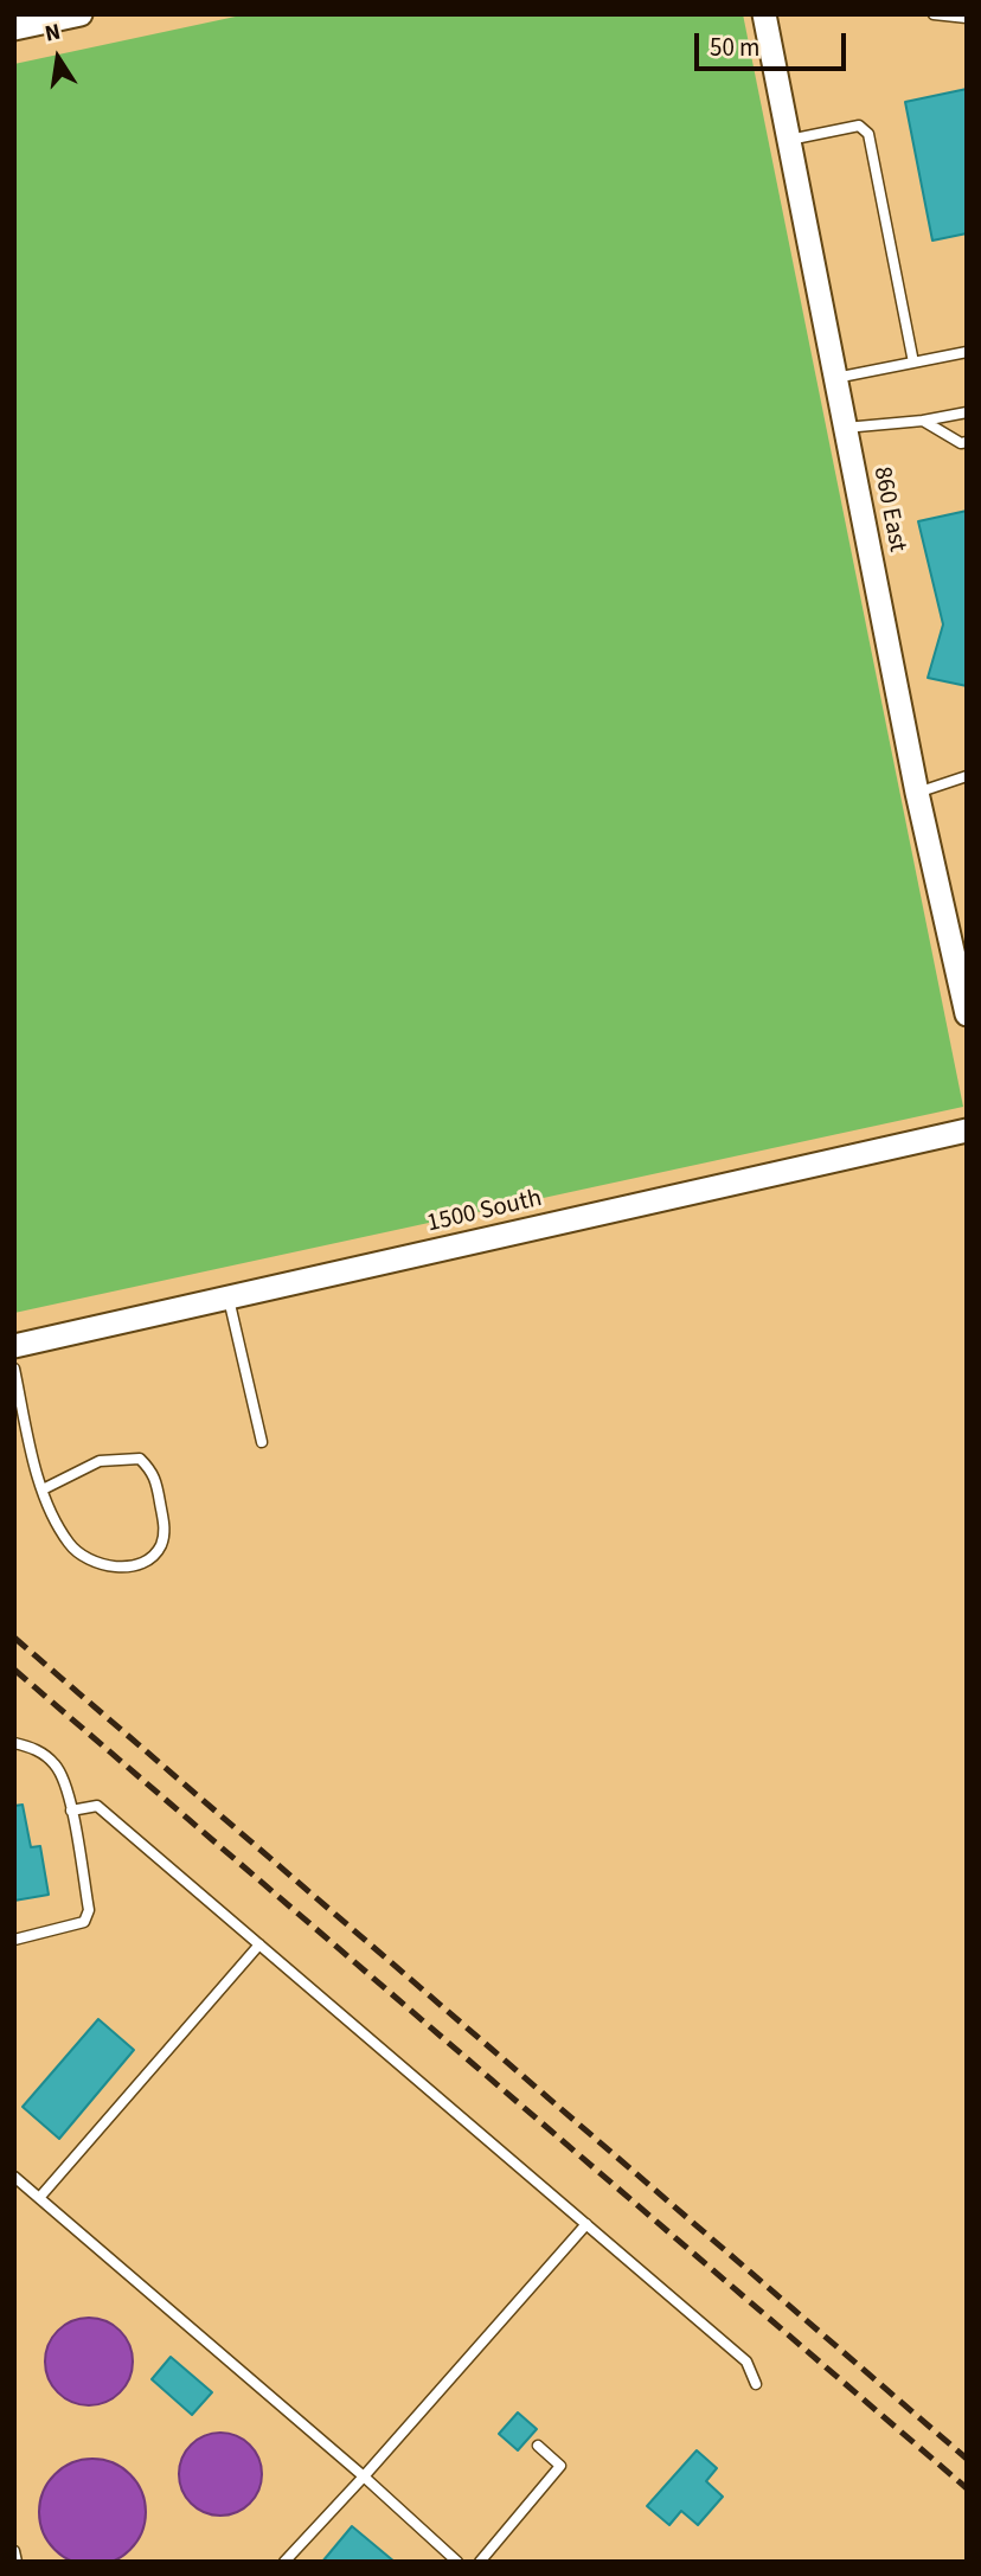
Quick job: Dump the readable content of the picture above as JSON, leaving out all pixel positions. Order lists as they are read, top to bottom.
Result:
{
  "streets": {
    "street": ["860 East", "1500 South"]
  },
  "scale_bar": "50 m",
  "north": "top"
}
